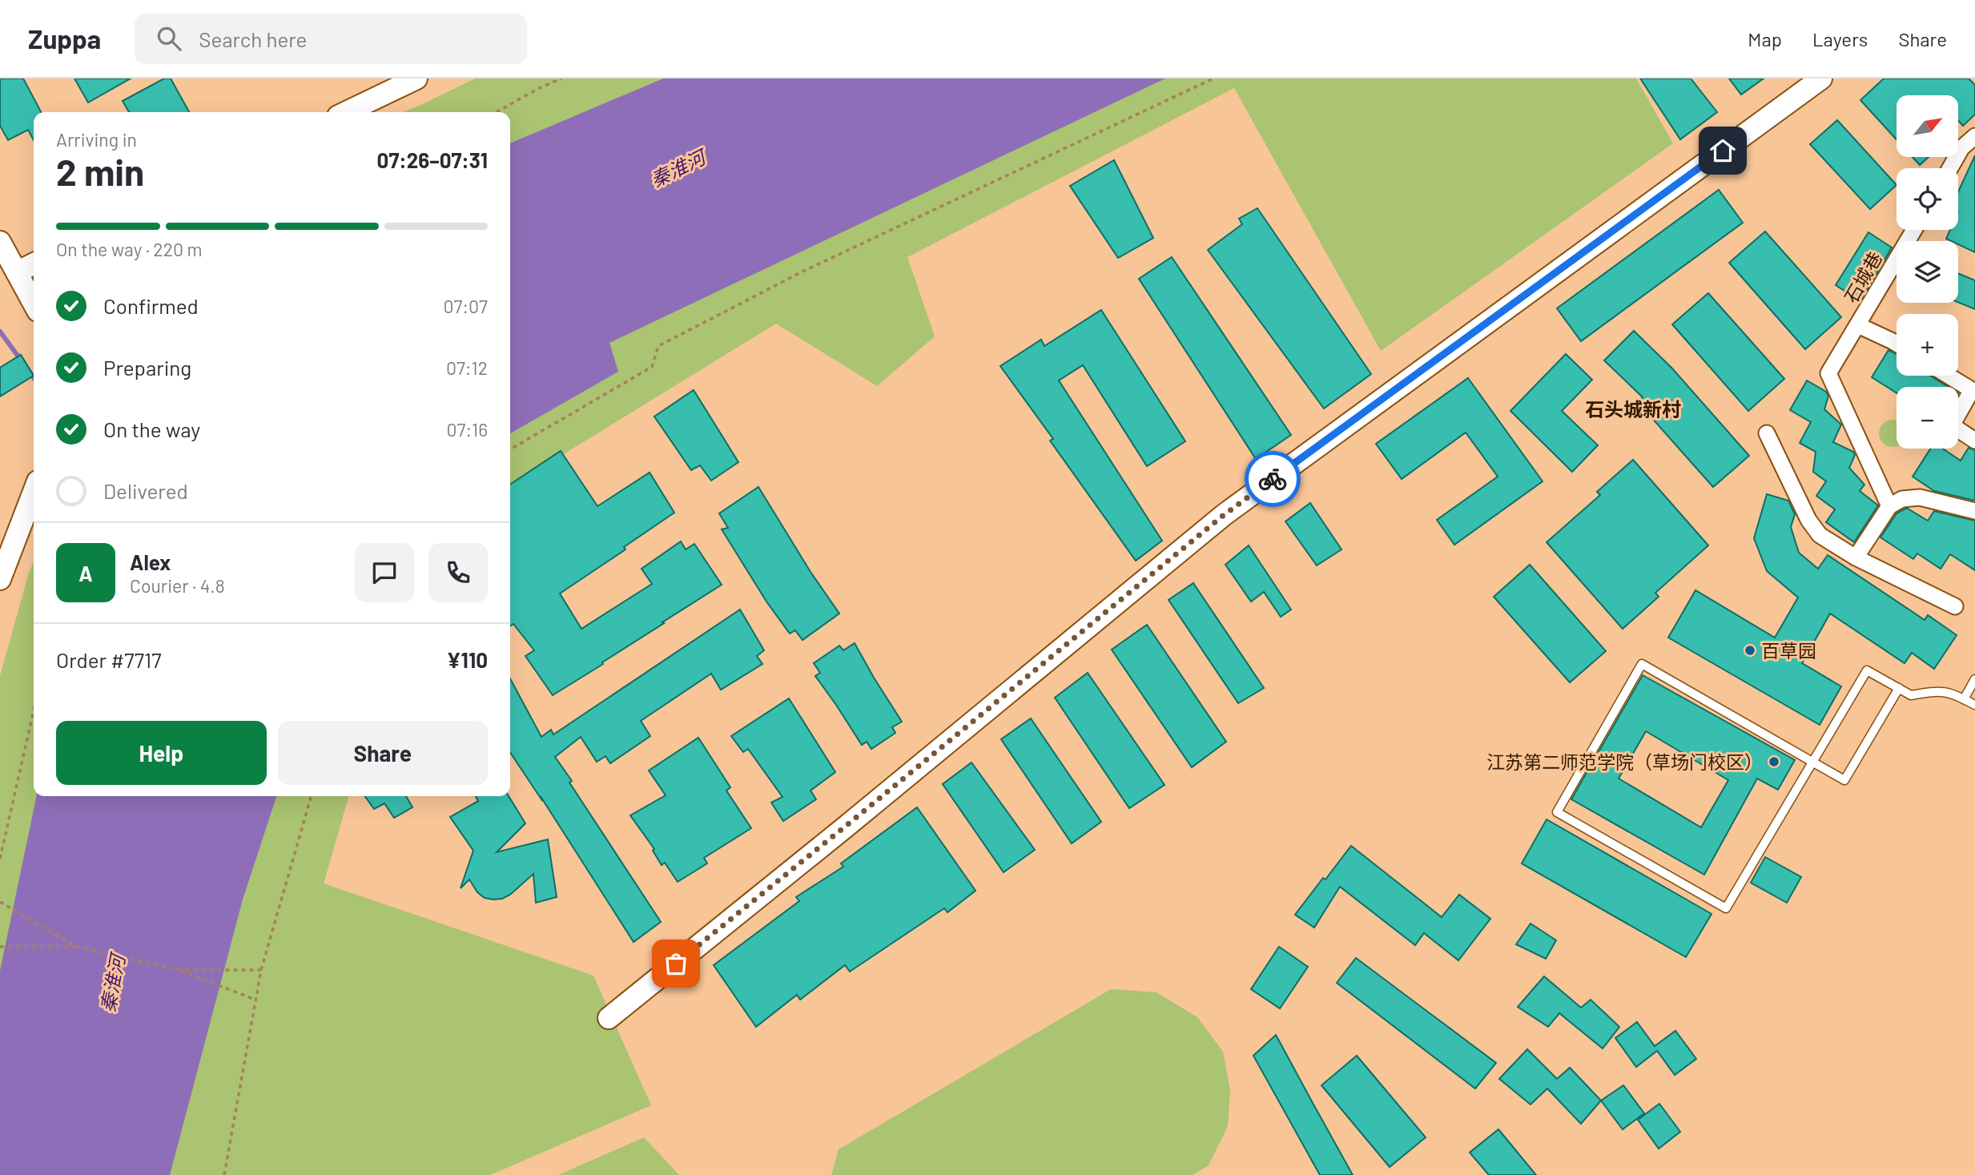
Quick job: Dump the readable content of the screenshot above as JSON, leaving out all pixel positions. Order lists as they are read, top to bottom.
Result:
{
  "streets": {
    "street": ["石城巷"]
  },
  "districts": ["石头城新村"],
  "water": ["秦淮河"],
  "places": ["百草园", "江苏第二师范学院（草场门校区）"],
  "north": "top right",
  "page": {
    "header": "Zuppa",
    "search": "Search here",
    "nav": ["Map", "Layers", "Share"],
    "map_buttons": ["+", "−"],
    "heading": ["2 min", "Arriving in", "07:26–07:31"],
    "panel": [
      "Alex",
      "Courier · 4.8",
      "Order #7717",
      "¥110"
    ],
    "bar": "On the way · 220 m",
    "list": [
      ["Confirmed", "07:07"],
      ["Preparing", "07:12"],
      ["On the way", "07:16"],
      "Delivered"
    ],
    "round": "A",
    "buttons": ["Help", "Share"]
  }
}
